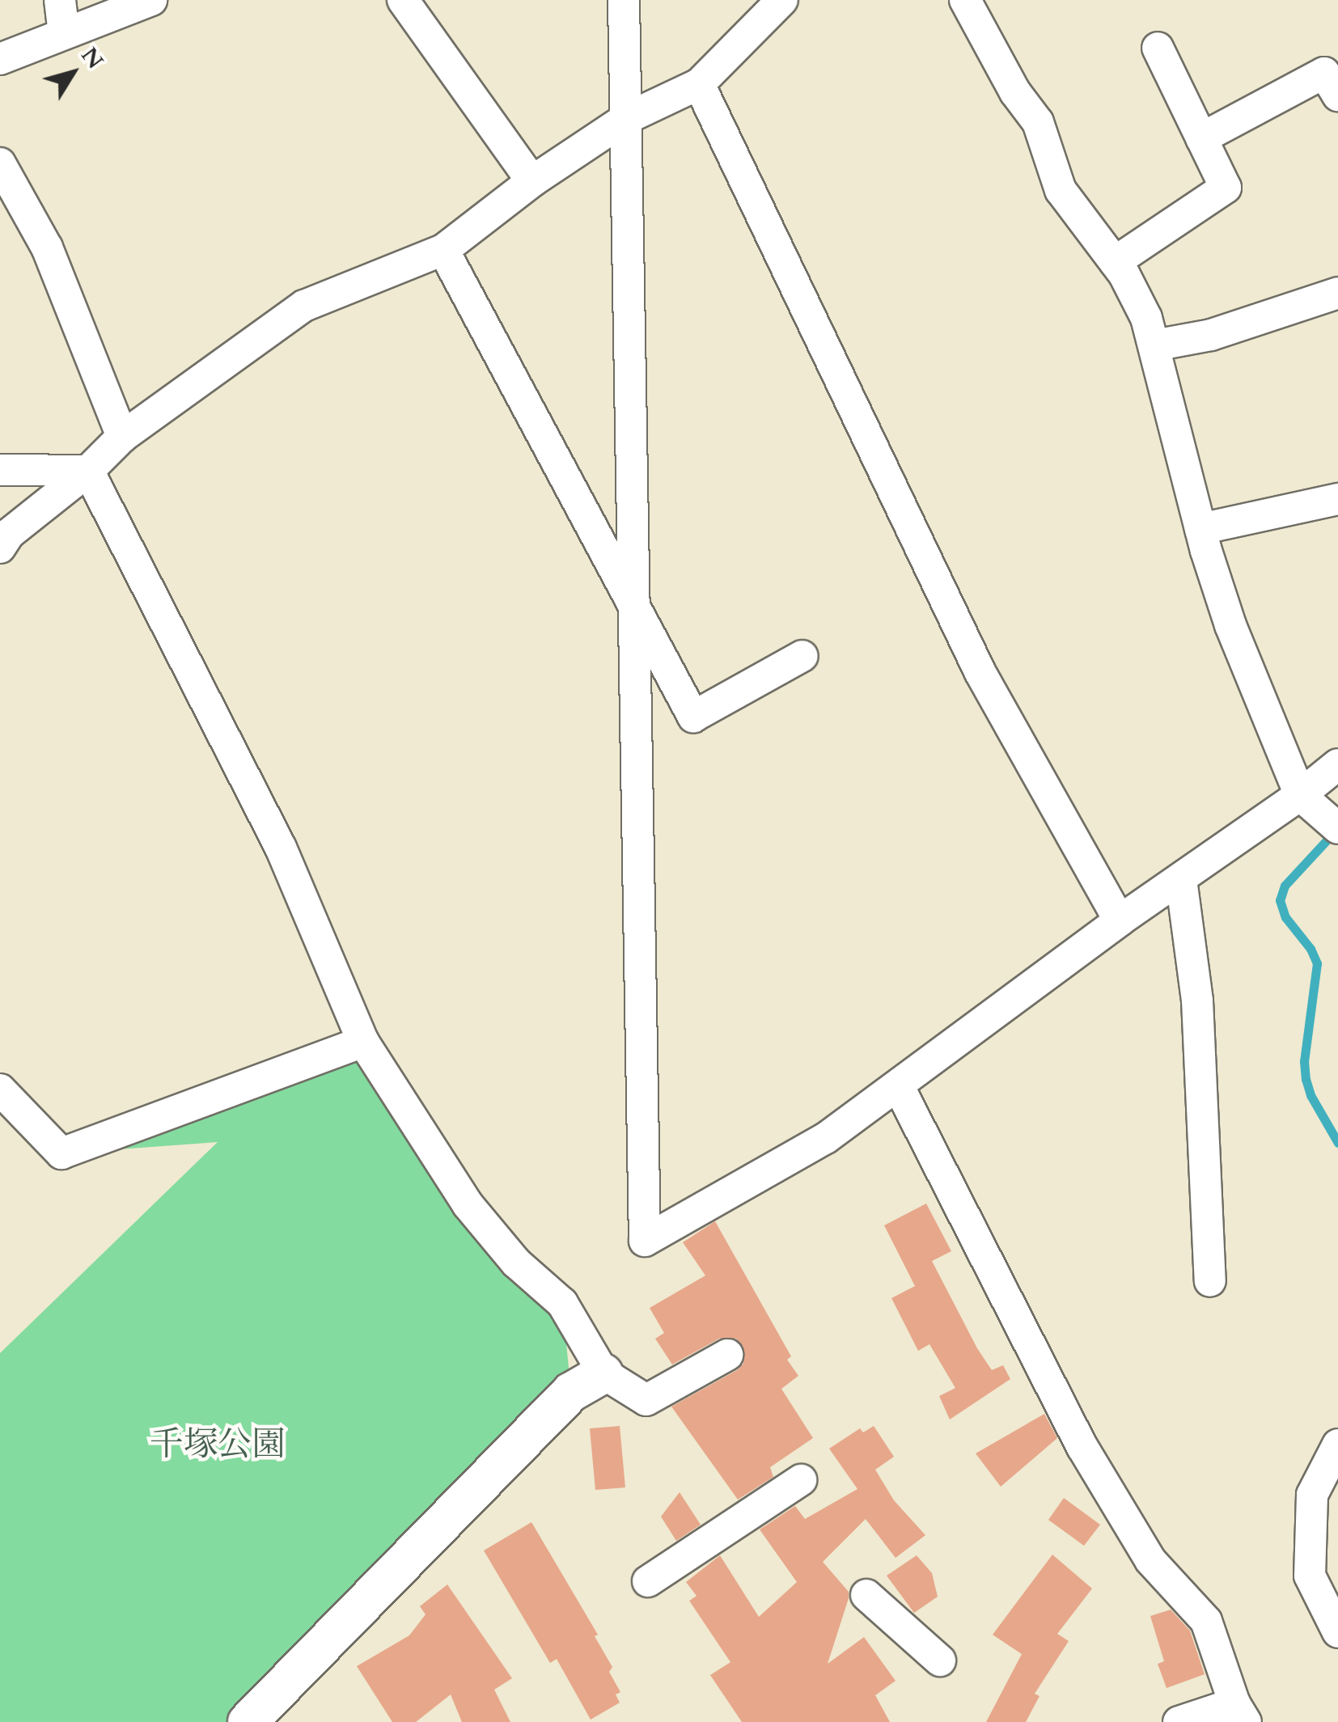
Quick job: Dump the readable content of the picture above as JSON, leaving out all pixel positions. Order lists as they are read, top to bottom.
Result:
{
  "parks": ["千塚公園"],
  "north": "top right"
}
